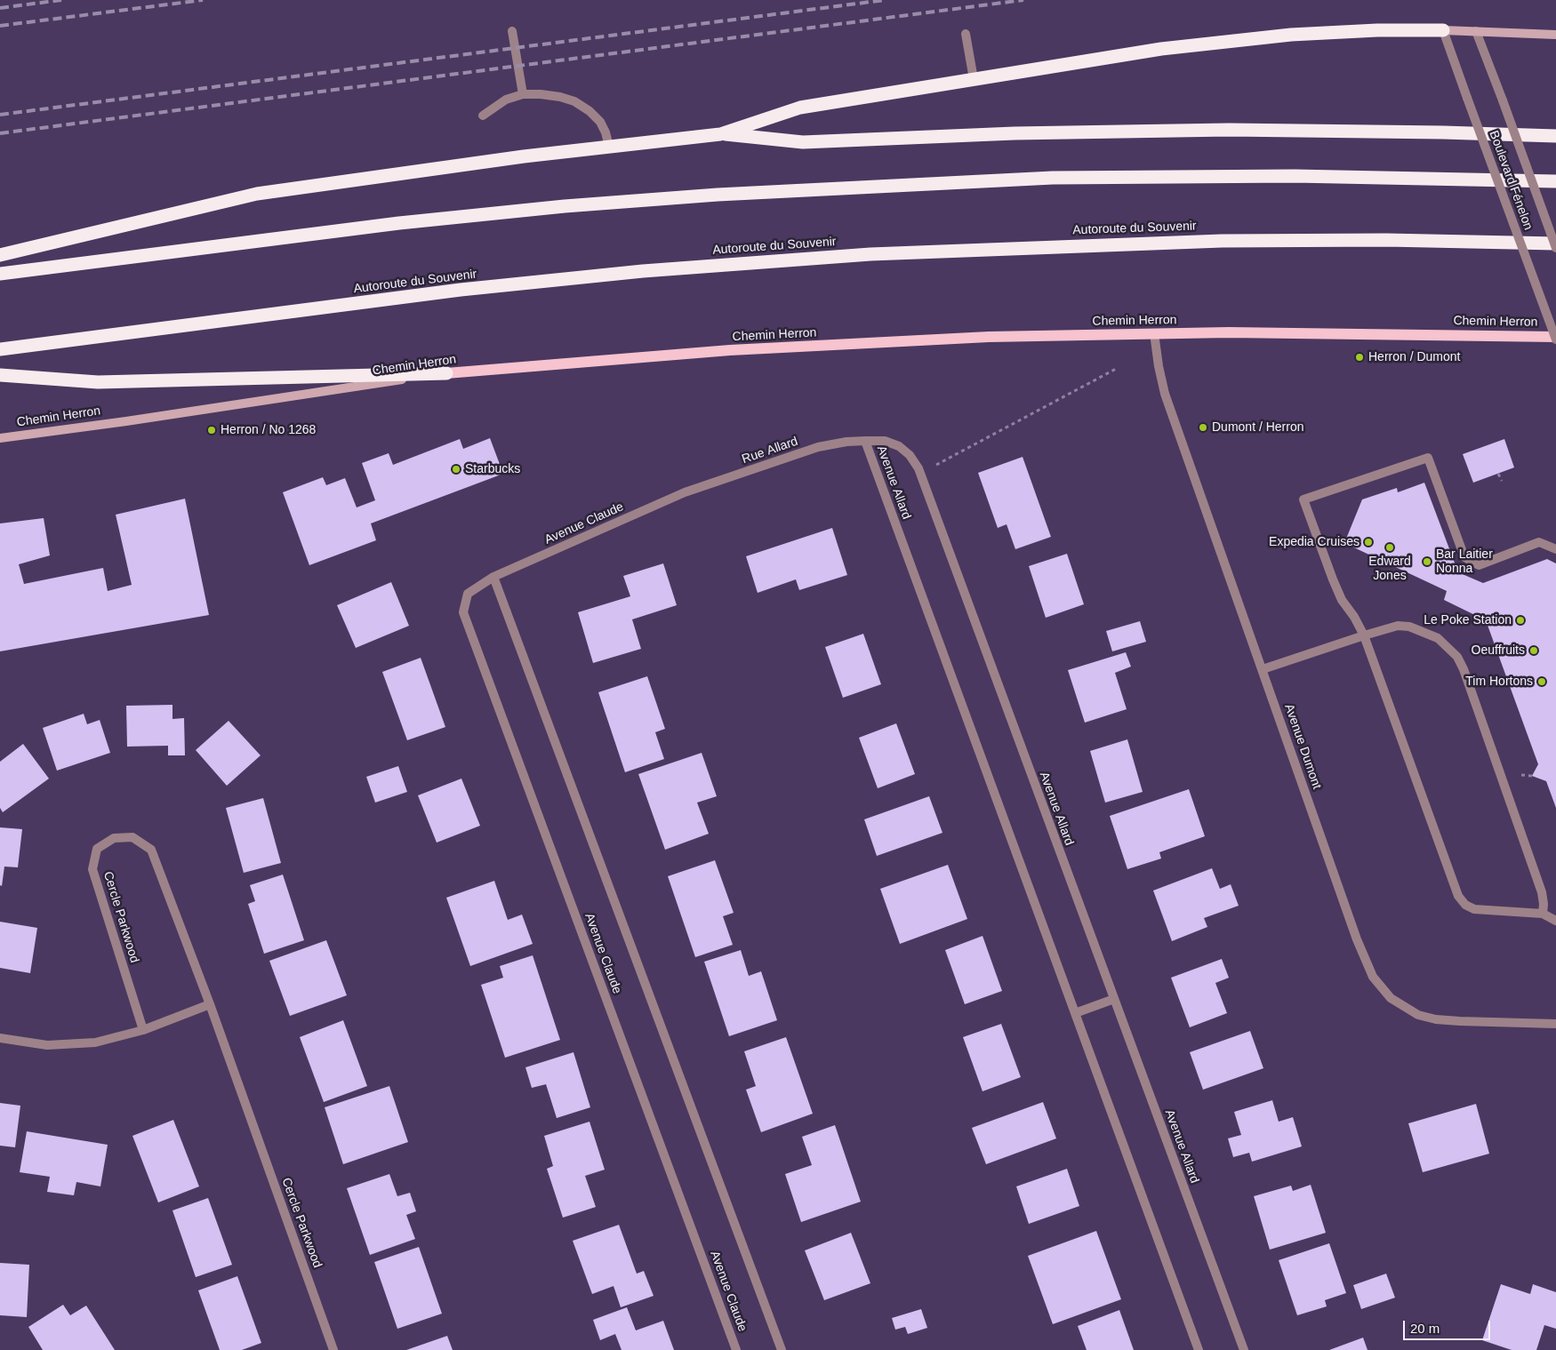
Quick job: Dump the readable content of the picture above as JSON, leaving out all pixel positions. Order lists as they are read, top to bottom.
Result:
{
  "streets": {
    "highway": ["Autoroute du Souvenir"],
    "main road": ["Chemin Herron"],
    "street": [
      "Boulevard Fénelon",
      "Rue Allard",
      "Avenue Allard",
      "Avenue Claude",
      "Avenue Dumont",
      "Cercle Parkwood"
    ]
  },
  "crossings": [
    ["Boulevard Fénelon", "Chemin Herron"],
    ["Chemin Herron", "Avenue Dumont"],
    ["Rue Allard", "Avenue Allard"],
    ["Rue Allard", "Avenue Claude"]
  ],
  "places": [
    "Herron / Dumont",
    "Dumont / Herron",
    "Herron / No 1268",
    "Starbucks",
    "Expedia Cruises",
    "Edward Jones",
    "Bar Laitier Nonna",
    "Le Poke Station",
    "Oeuffruits",
    "Tim Hortons"
  ],
  "scale_bar": "20 m"
}
